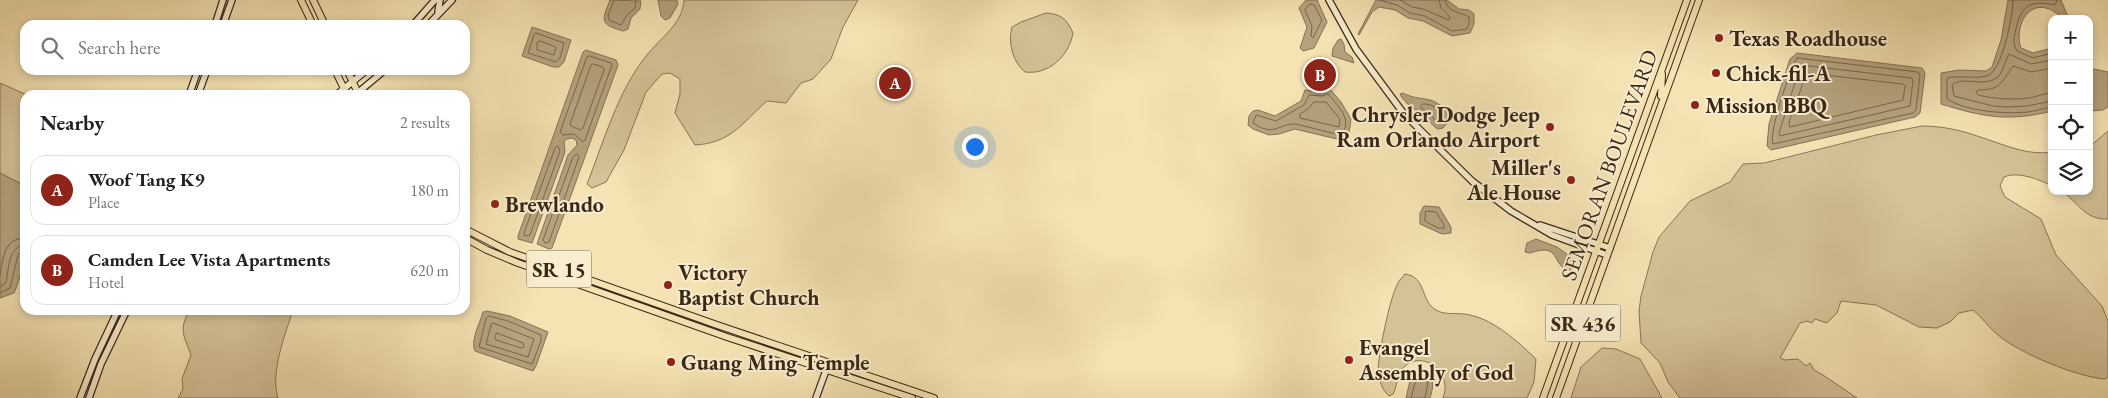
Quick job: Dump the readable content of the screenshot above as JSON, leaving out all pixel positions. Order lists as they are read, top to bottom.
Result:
{
  "streets": {
    "main road": ["SEMORAN BOULEVARD", "SR 15", "SR 436"]
  },
  "places": [
    "Texas Roadhouse",
    "Chick-fil-A",
    "Mission BBQ",
    "Chrysler Dodge Jeep Ram Orlando Airport",
    "Miller's Ale House",
    "Brewlando",
    "Victory Baptist Church",
    "Evangel Assembly of God",
    "Guang Ming Temple"
  ],
  "page": {
    "map_buttons": ["+", "−"],
    "search": "Search here",
    "pins": ["B", "A"],
    "heading": ["Nearby", "2 results"],
    "list": [
      {
        "mark": "A",
        "name": "Woof Tang K9",
        "note": "Place",
        "value": "180 m"
      },
      {
        "mark": "B",
        "name": "Camden Lee Vista Apartments",
        "note": "Hotel",
        "value": "620 m"
      }
    ]
  }
}
